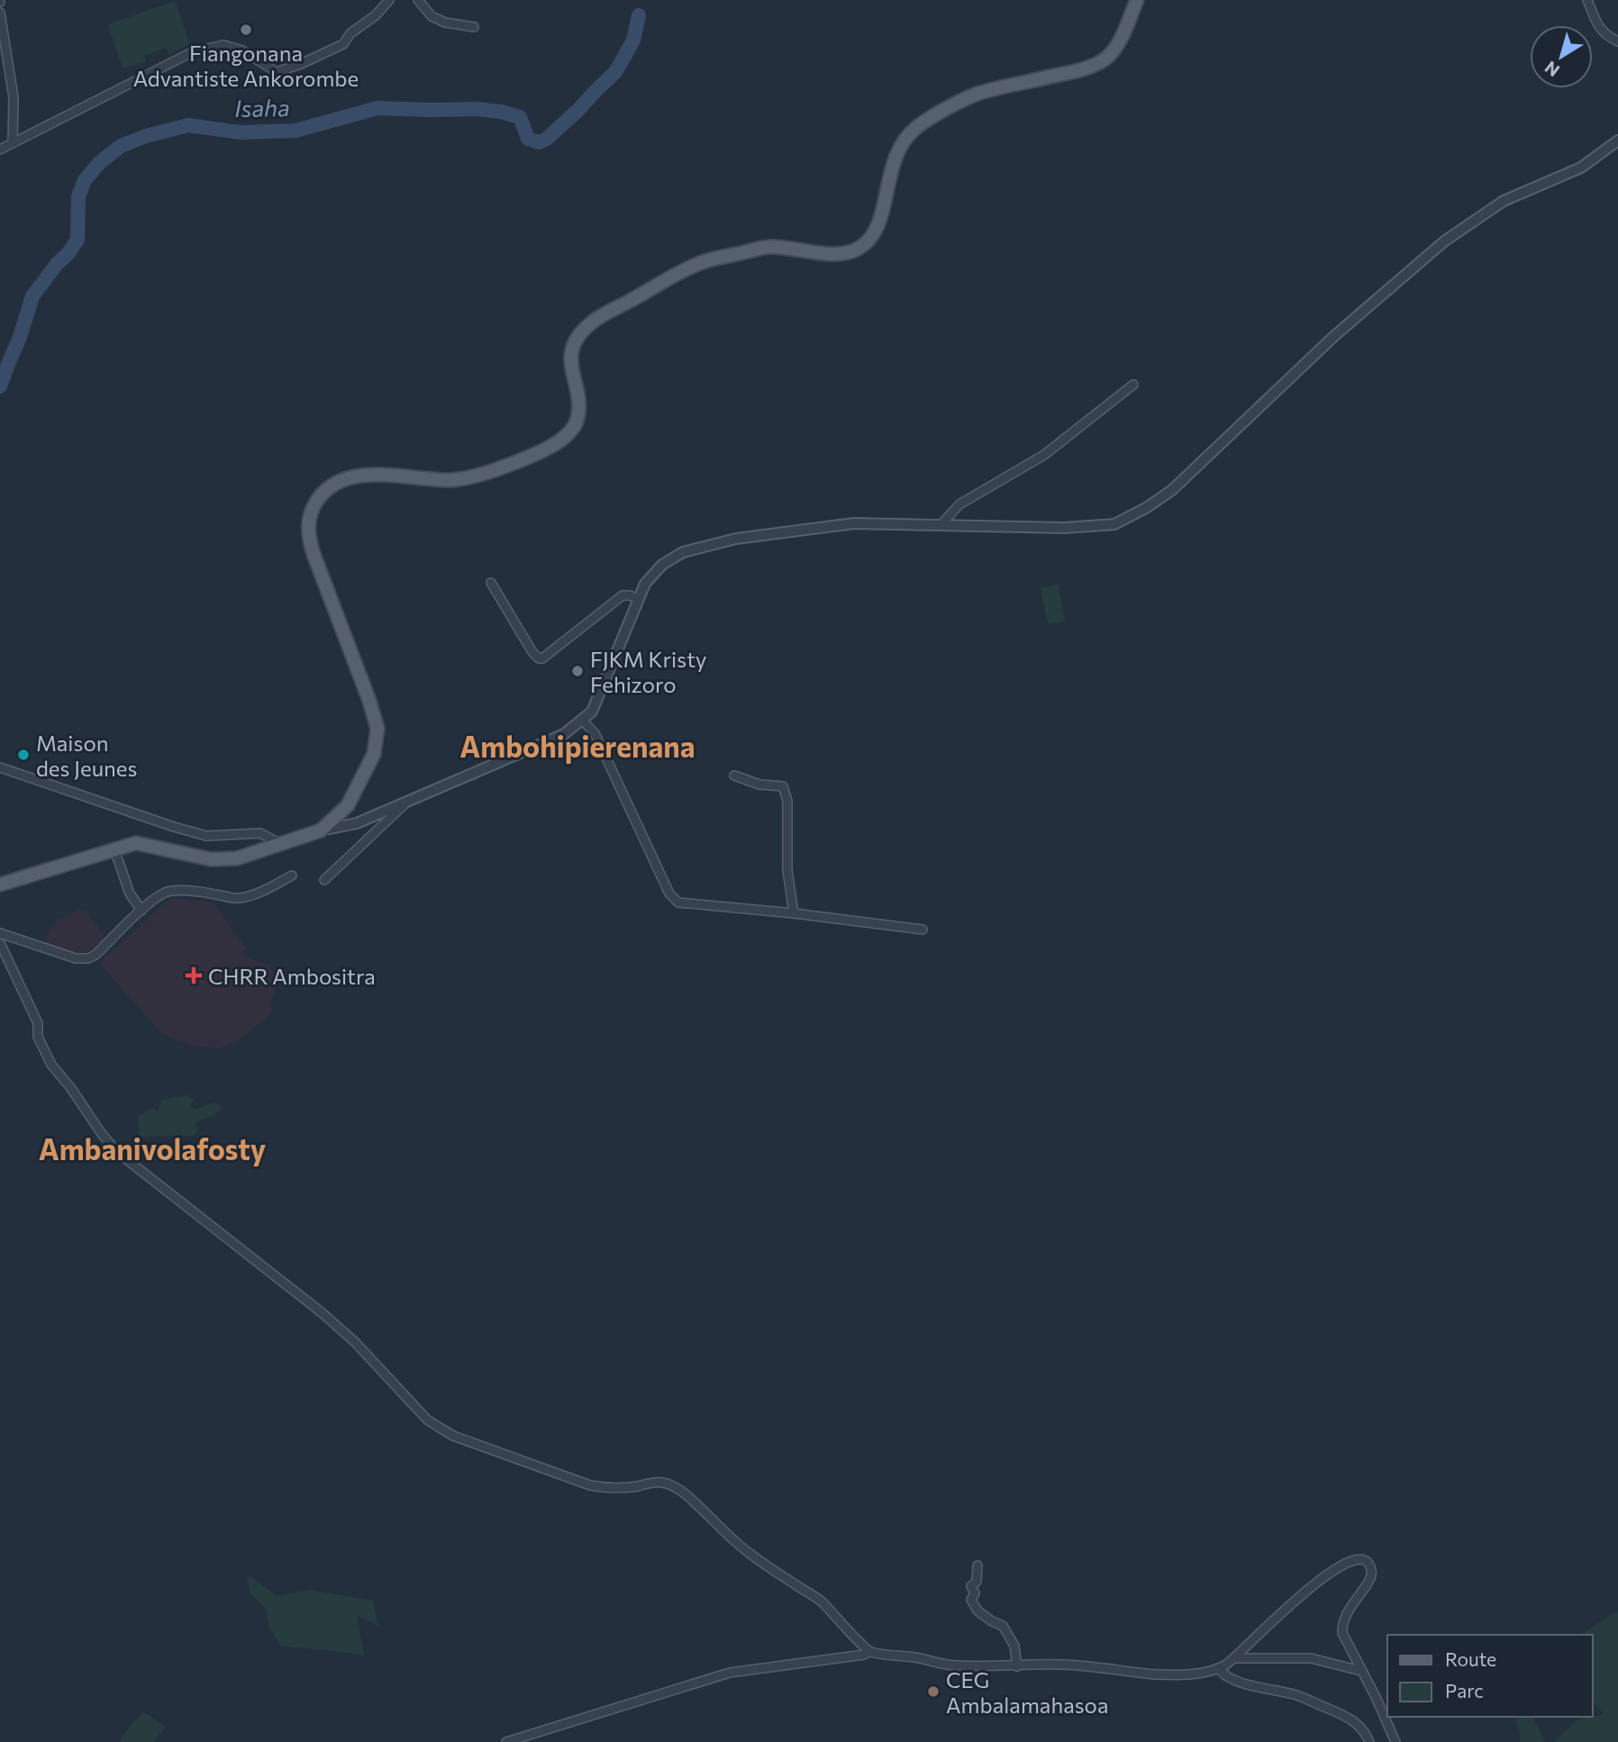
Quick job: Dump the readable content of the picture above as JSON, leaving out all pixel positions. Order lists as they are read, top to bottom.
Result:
{
  "districts": ["Ambohipierenana", "Ambanivolafosty"],
  "water": ["Isaha"],
  "places": {
    "other": [
      "Fiangonana Advantiste Ankorombe",
      "FJKM Kristy Fehizoro",
      "Maison des Jeunes",
      "CEG Ambalamahasoa"
    ],
    "health": ["CHRR Ambositra"]
  },
  "legend": ["Route", "Parc"],
  "north": "bottom left"
}
